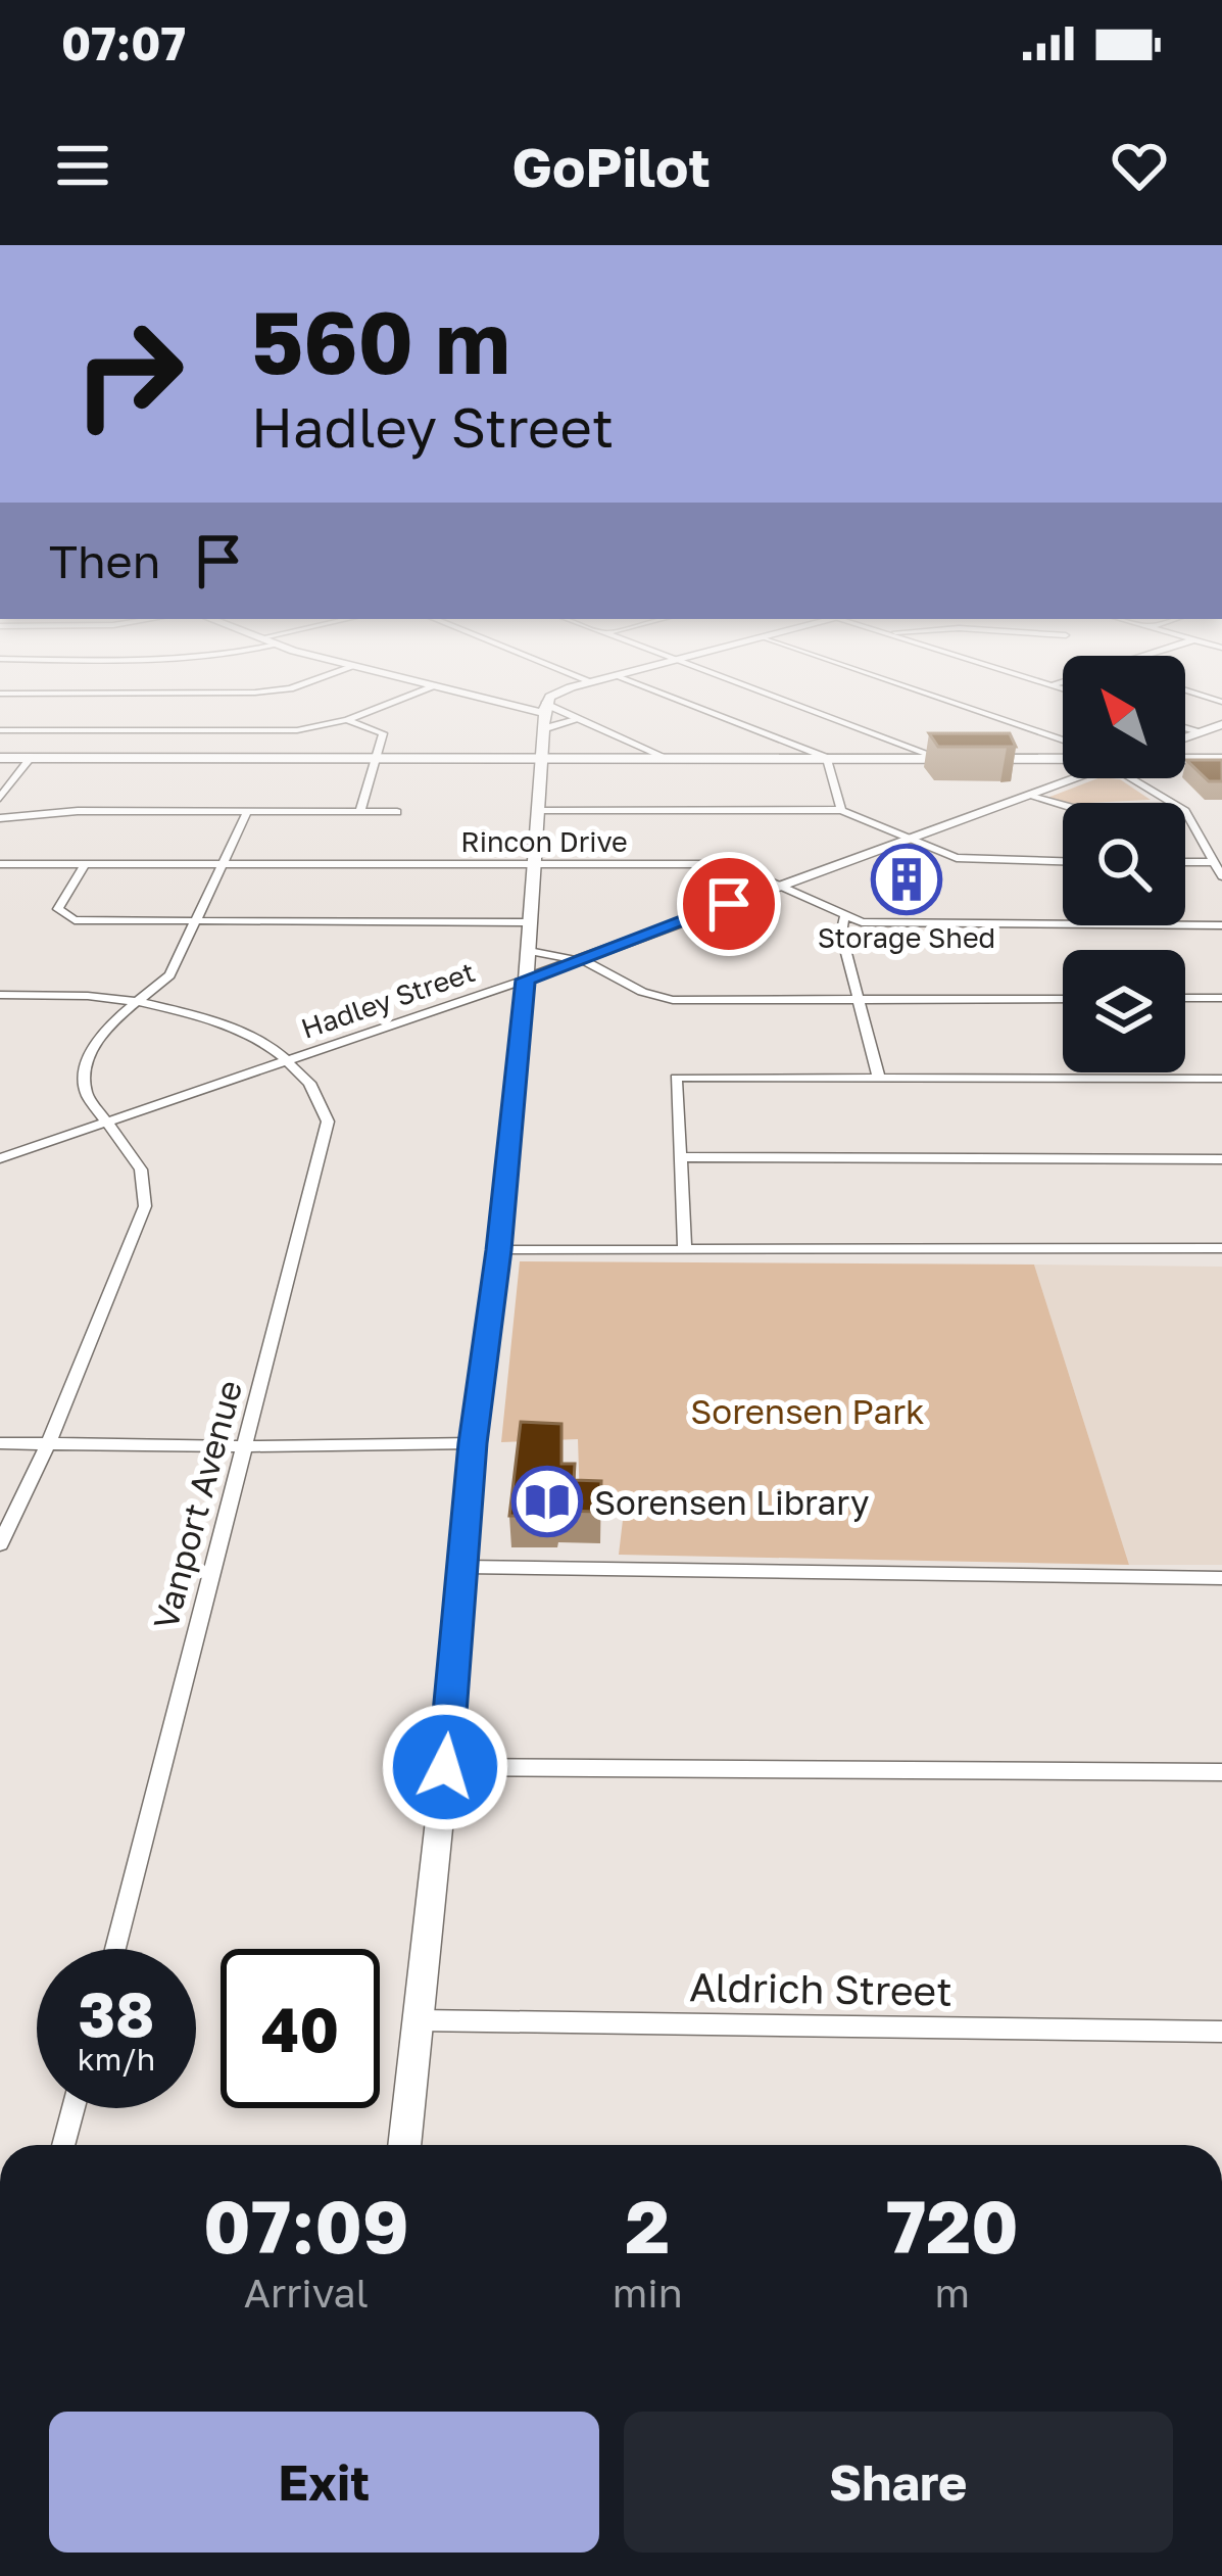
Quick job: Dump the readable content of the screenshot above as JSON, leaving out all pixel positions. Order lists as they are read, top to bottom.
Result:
{
  "streets": {
    "street": [
      "Rincon Drive",
      "Hadley Street",
      "Vanport Avenue",
      "Aldrich Street"
    ]
  },
  "crossings": [
    ["Rincon Drive", "Hadley Street"],
    ["Hadley Street", "Vanport Avenue"]
  ],
  "parks": ["Sorensen Park"],
  "places": {
    "building": ["Storage Shed"],
    "library": ["Sorensen Library"]
  },
  "north": "top left",
  "page": {
    "status": "07:07",
    "header": "GoPilot",
    "turn": ["560 m", "Hadley Street"],
    "then": "Then",
    "speed": "38 km/h",
    "limit": "40",
    "eta": [
      "07:09",
      "Arrival",
      "2",
      "min",
      "720",
      "m"
    ],
    "buttons": ["Exit", "Share"]
  }
}
